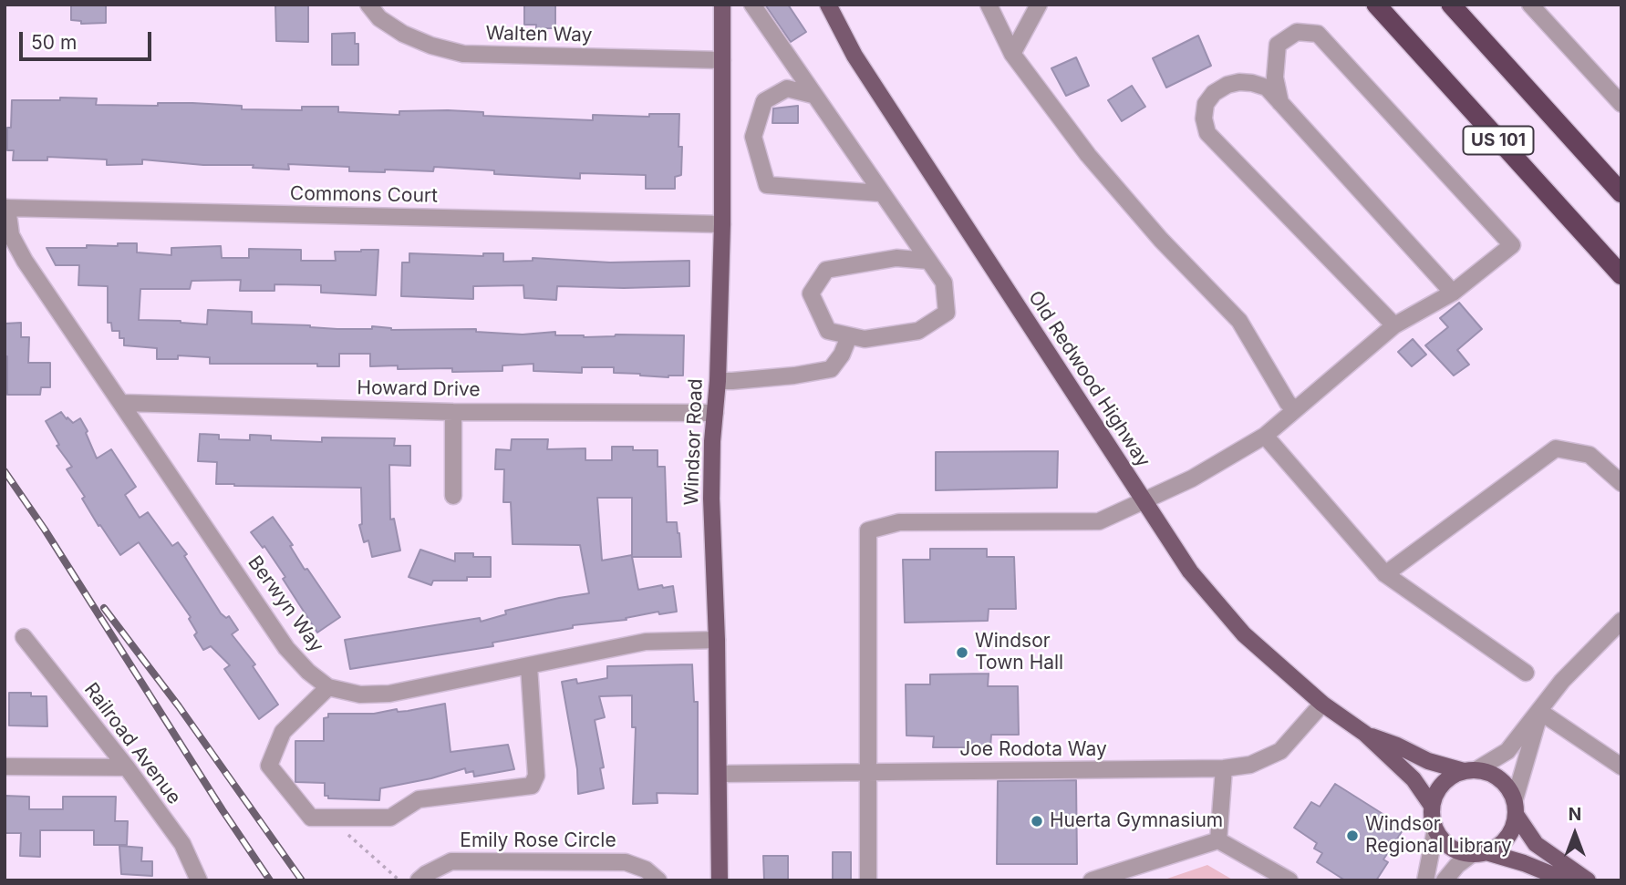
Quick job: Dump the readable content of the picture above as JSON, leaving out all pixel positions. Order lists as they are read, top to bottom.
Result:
{
  "streets": {
    "highway": ["US 101"],
    "main road": ["Old Redwood Highway", "Windsor Road"],
    "street": [
      "Walten Way",
      "Commons Court",
      "Howard Drive",
      "Berwyn Way",
      "Railroad Avenue",
      "Joe Rodota Way",
      "Emily Rose Circle"
    ]
  },
  "crossings": [
    ["Walten Way", "Windsor Road"],
    ["Commons Court", "Windsor Road"],
    ["Commons Court", "Berwyn Way"],
    ["Old Redwood Highway", "Joe Rodota Way"],
    ["Howard Drive", "Windsor Road"],
    ["Howard Drive", "Berwyn Way"],
    ["Windsor Road", "Berwyn Way"],
    ["Windsor Road", "Joe Rodota Way"]
  ],
  "places": ["Windsor Town Hall", "Huerta Gymnasium", "Windsor Regional Library"],
  "scale_bar": "50 m",
  "north": "top"
}
